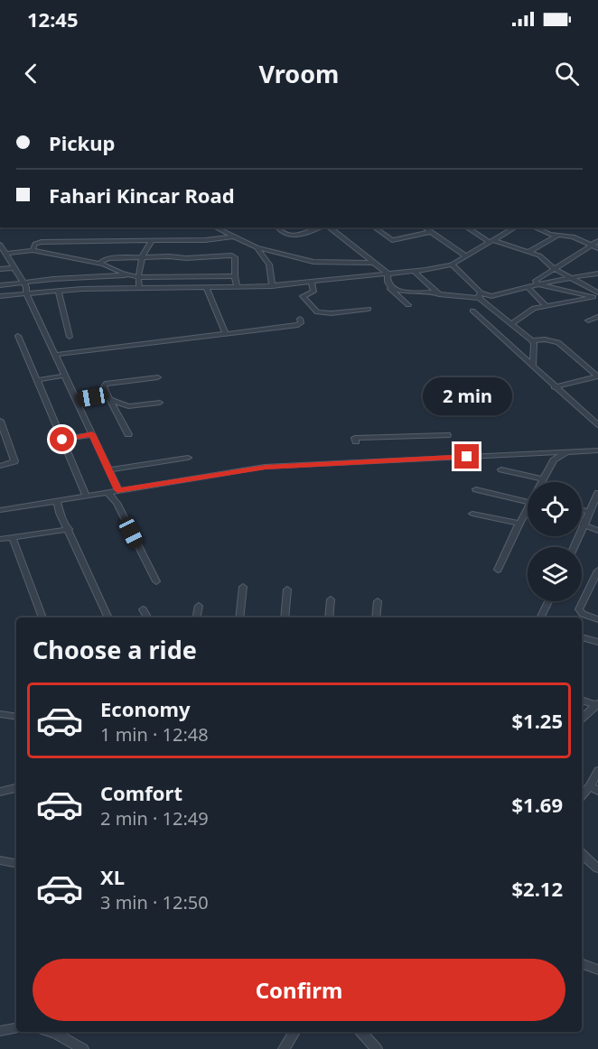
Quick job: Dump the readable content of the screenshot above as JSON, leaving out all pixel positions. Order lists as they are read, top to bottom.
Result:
{
  "page": {
    "status": "12:45",
    "header": "Vroom",
    "banner": ["Pickup", "Fahari Kincar Road"],
    "bubble": "2 min",
    "heading": "Choose a ride",
    "list": [
      {
        "name": "Economy",
        "note": "1 min · 12:48",
        "value": "$1.25"
      },
      {
        "name": "Comfort",
        "note": "2 min · 12:49",
        "value": "$1.69"
      },
      {
        "name": "XL",
        "note": "3 min · 12:50",
        "value": "$2.12"
      }
    ],
    "buttons": "Confirm"
  }
}
